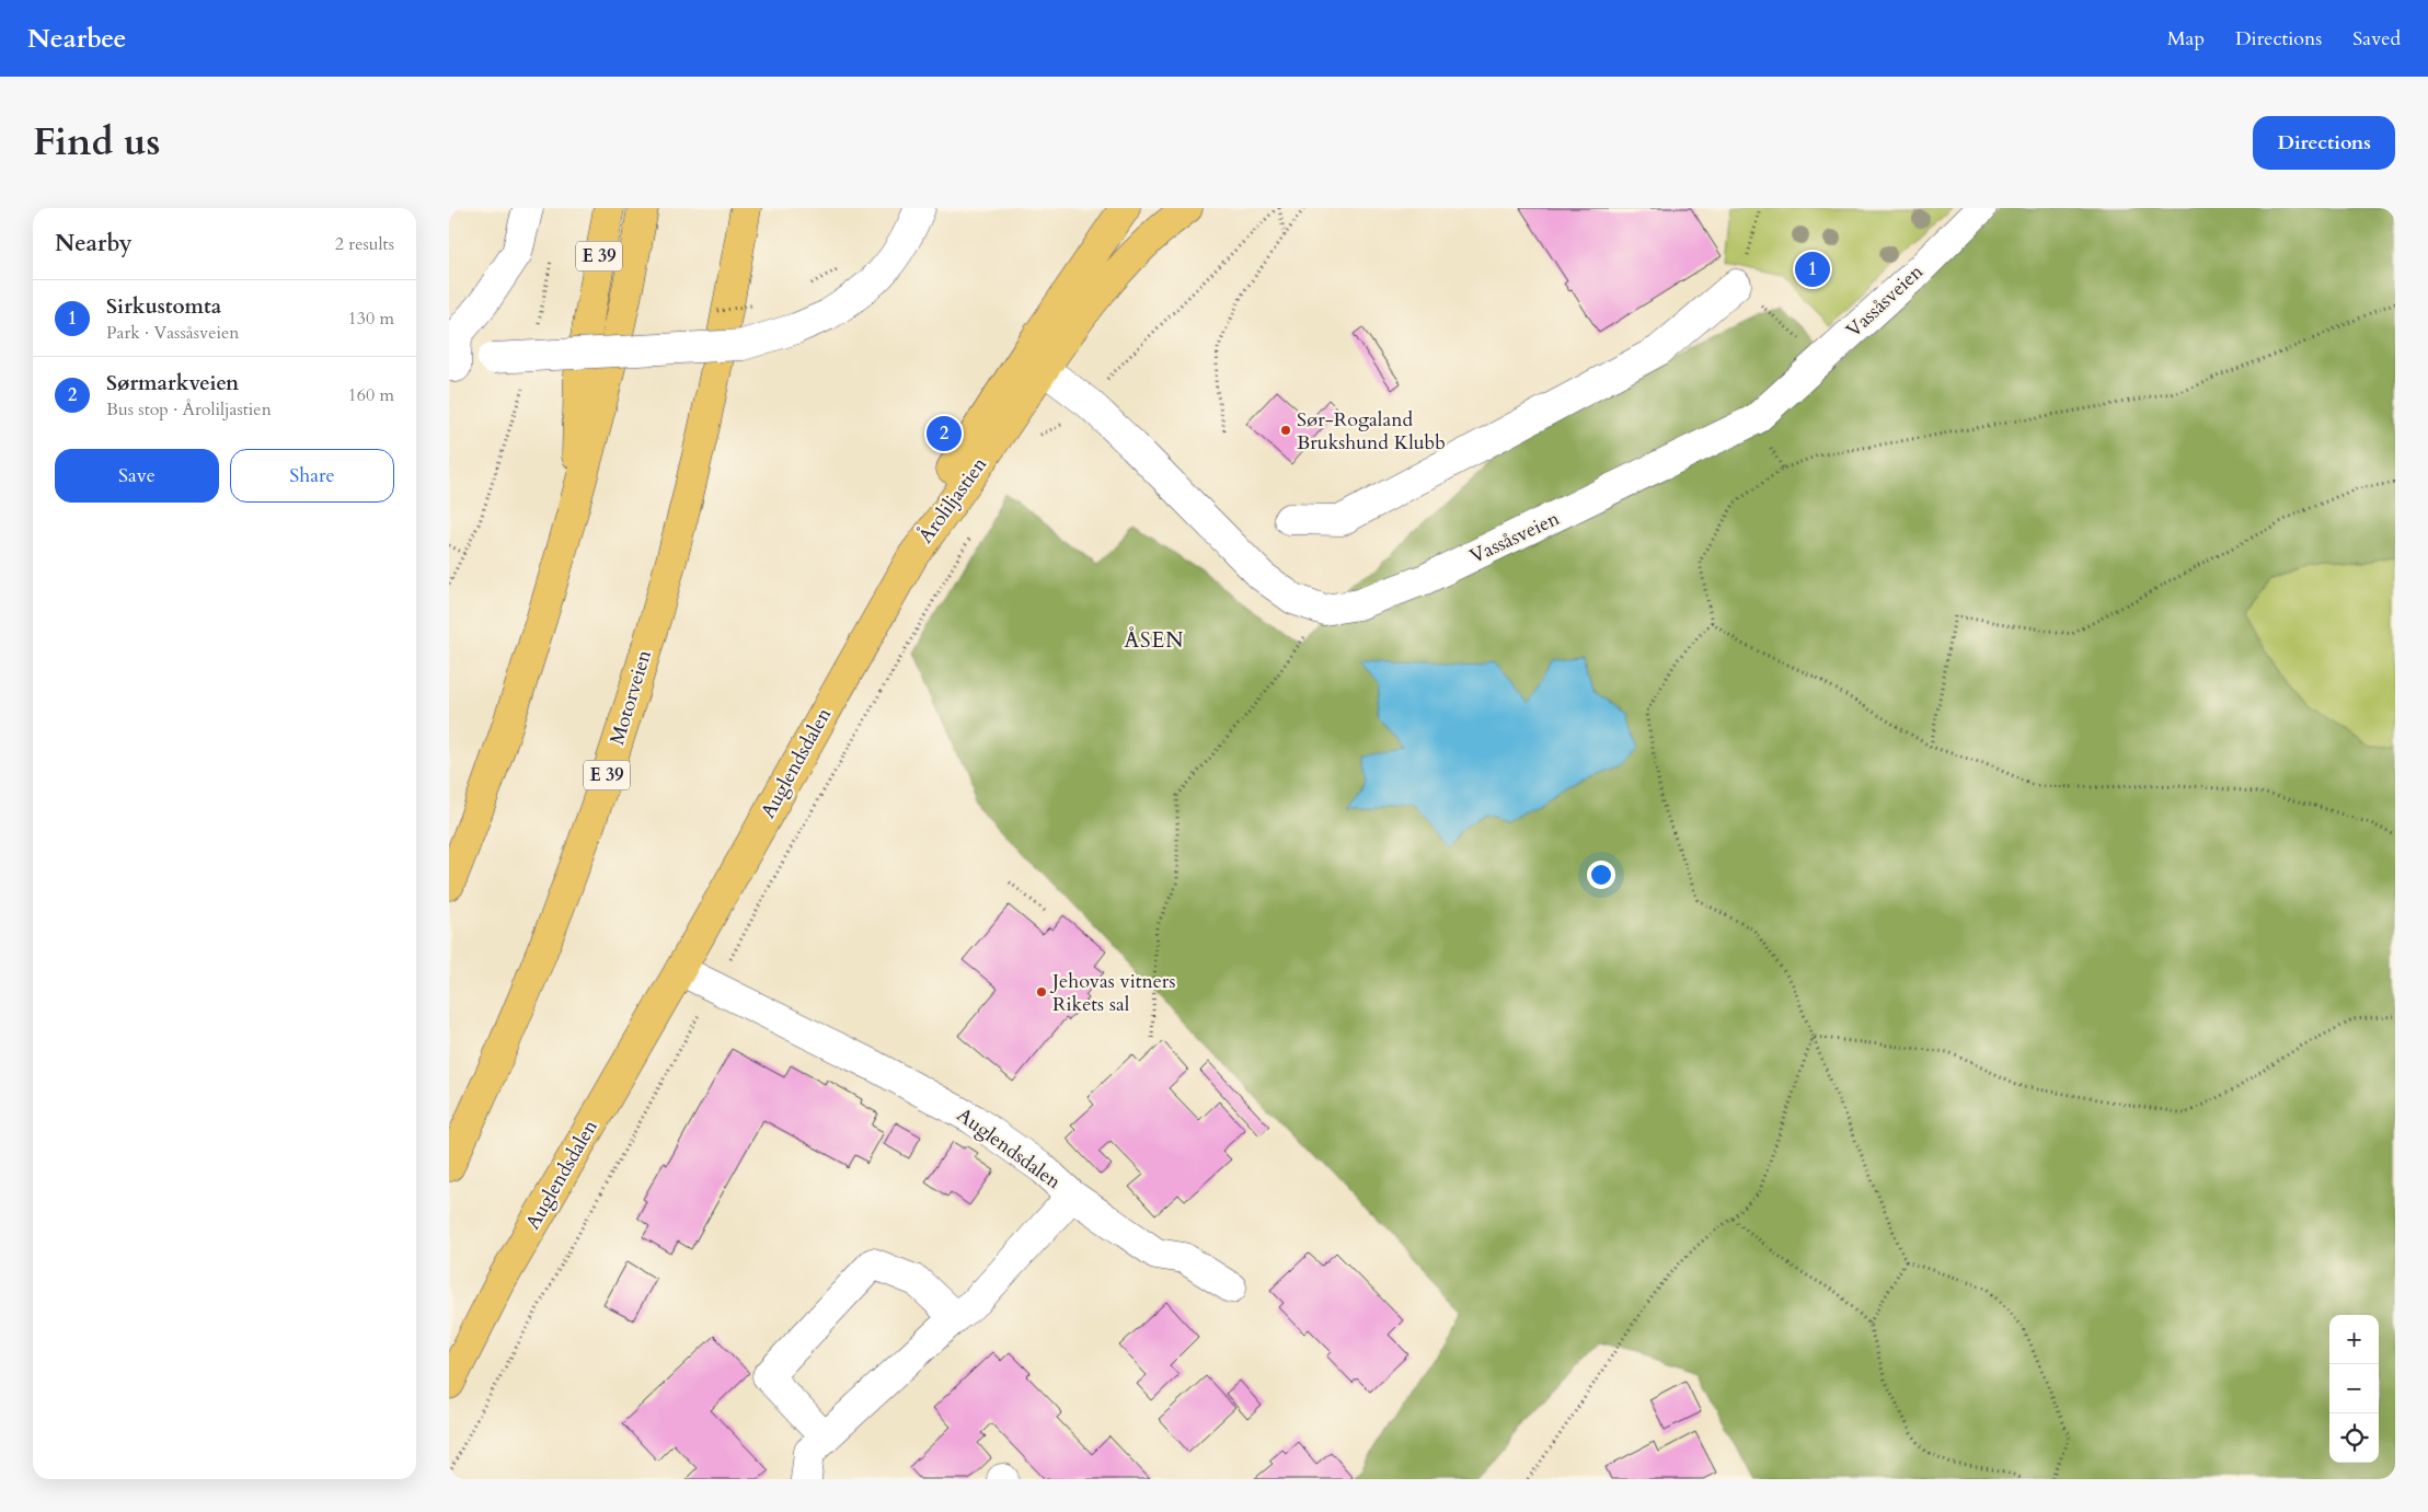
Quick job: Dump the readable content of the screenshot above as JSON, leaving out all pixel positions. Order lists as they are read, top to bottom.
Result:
{
  "streets": {
    "main road": [
      "E 39",
      "Åroliljastien",
      "Motorveien",
      "Auglendsdalen"
    ],
    "street": ["Vassåsveien"]
  },
  "crossings": [
    ["Vassåsveien", "Åroliljastien"],
    ["Åroliljastien", "Auglendsdalen"]
  ],
  "districts": ["ÅSEN"],
  "places": ["Sør-Rogaland Brukshund Klubb", "Jehovas vitners Rikets sal"],
  "page": {
    "header": "Nearbee",
    "nav": ["Map", "Directions", "Saved"],
    "title": "Find us",
    "buttons": [
      "Directions",
      ["Save", "Share"]
    ],
    "heading": ["Nearby", "2 results"],
    "pins": ["1", "2"],
    "list": [
      {
        "mark": "1",
        "name": "Sirkustomta",
        "note": "Park · Vassåsveien",
        "value": "130 m"
      },
      {
        "mark": "2",
        "name": "Sørmarkveien",
        "note": "Bus stop · Åroliljastien",
        "value": "160 m"
      }
    ],
    "map_buttons": ["+", "−"]
  }
}
